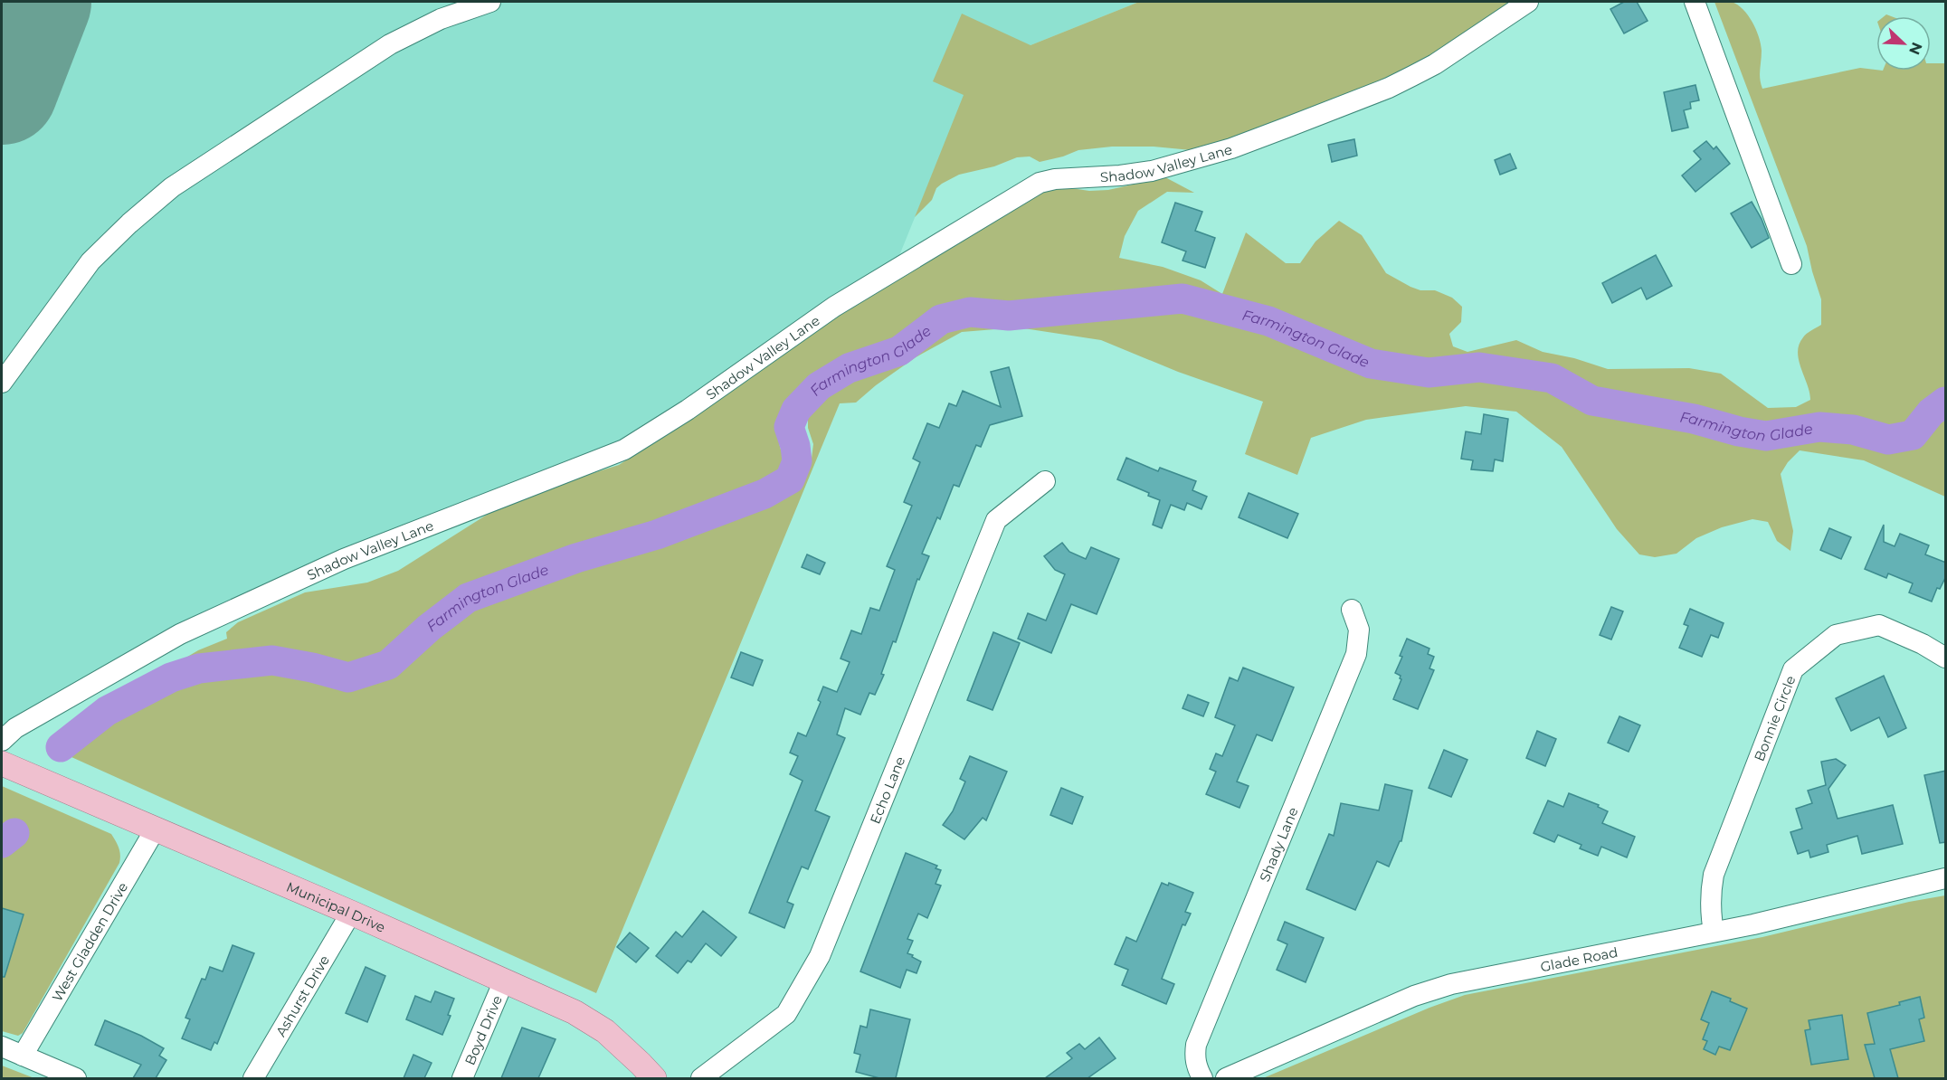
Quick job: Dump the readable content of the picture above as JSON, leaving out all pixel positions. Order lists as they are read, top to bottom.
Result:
{
  "streets": {
    "main road": ["Municipal Drive"],
    "street": [
      "Shadow Valley Lane",
      "Bonnie Circle",
      "Echo Lane",
      "Shady Lane",
      "West Gladden Drive",
      "Glade Road",
      "Ashurst Drive",
      "Boyd Drive"
    ]
  },
  "crossings": [
    ["Bonnie Circle", "Glade Road"],
    ["Municipal Drive", "West Gladden Drive"],
    ["Municipal Drive", "Ashurst Drive"],
    ["Municipal Drive", "Boyd Drive"]
  ],
  "water": ["Farmington Glade"],
  "north": "bottom right"
}
